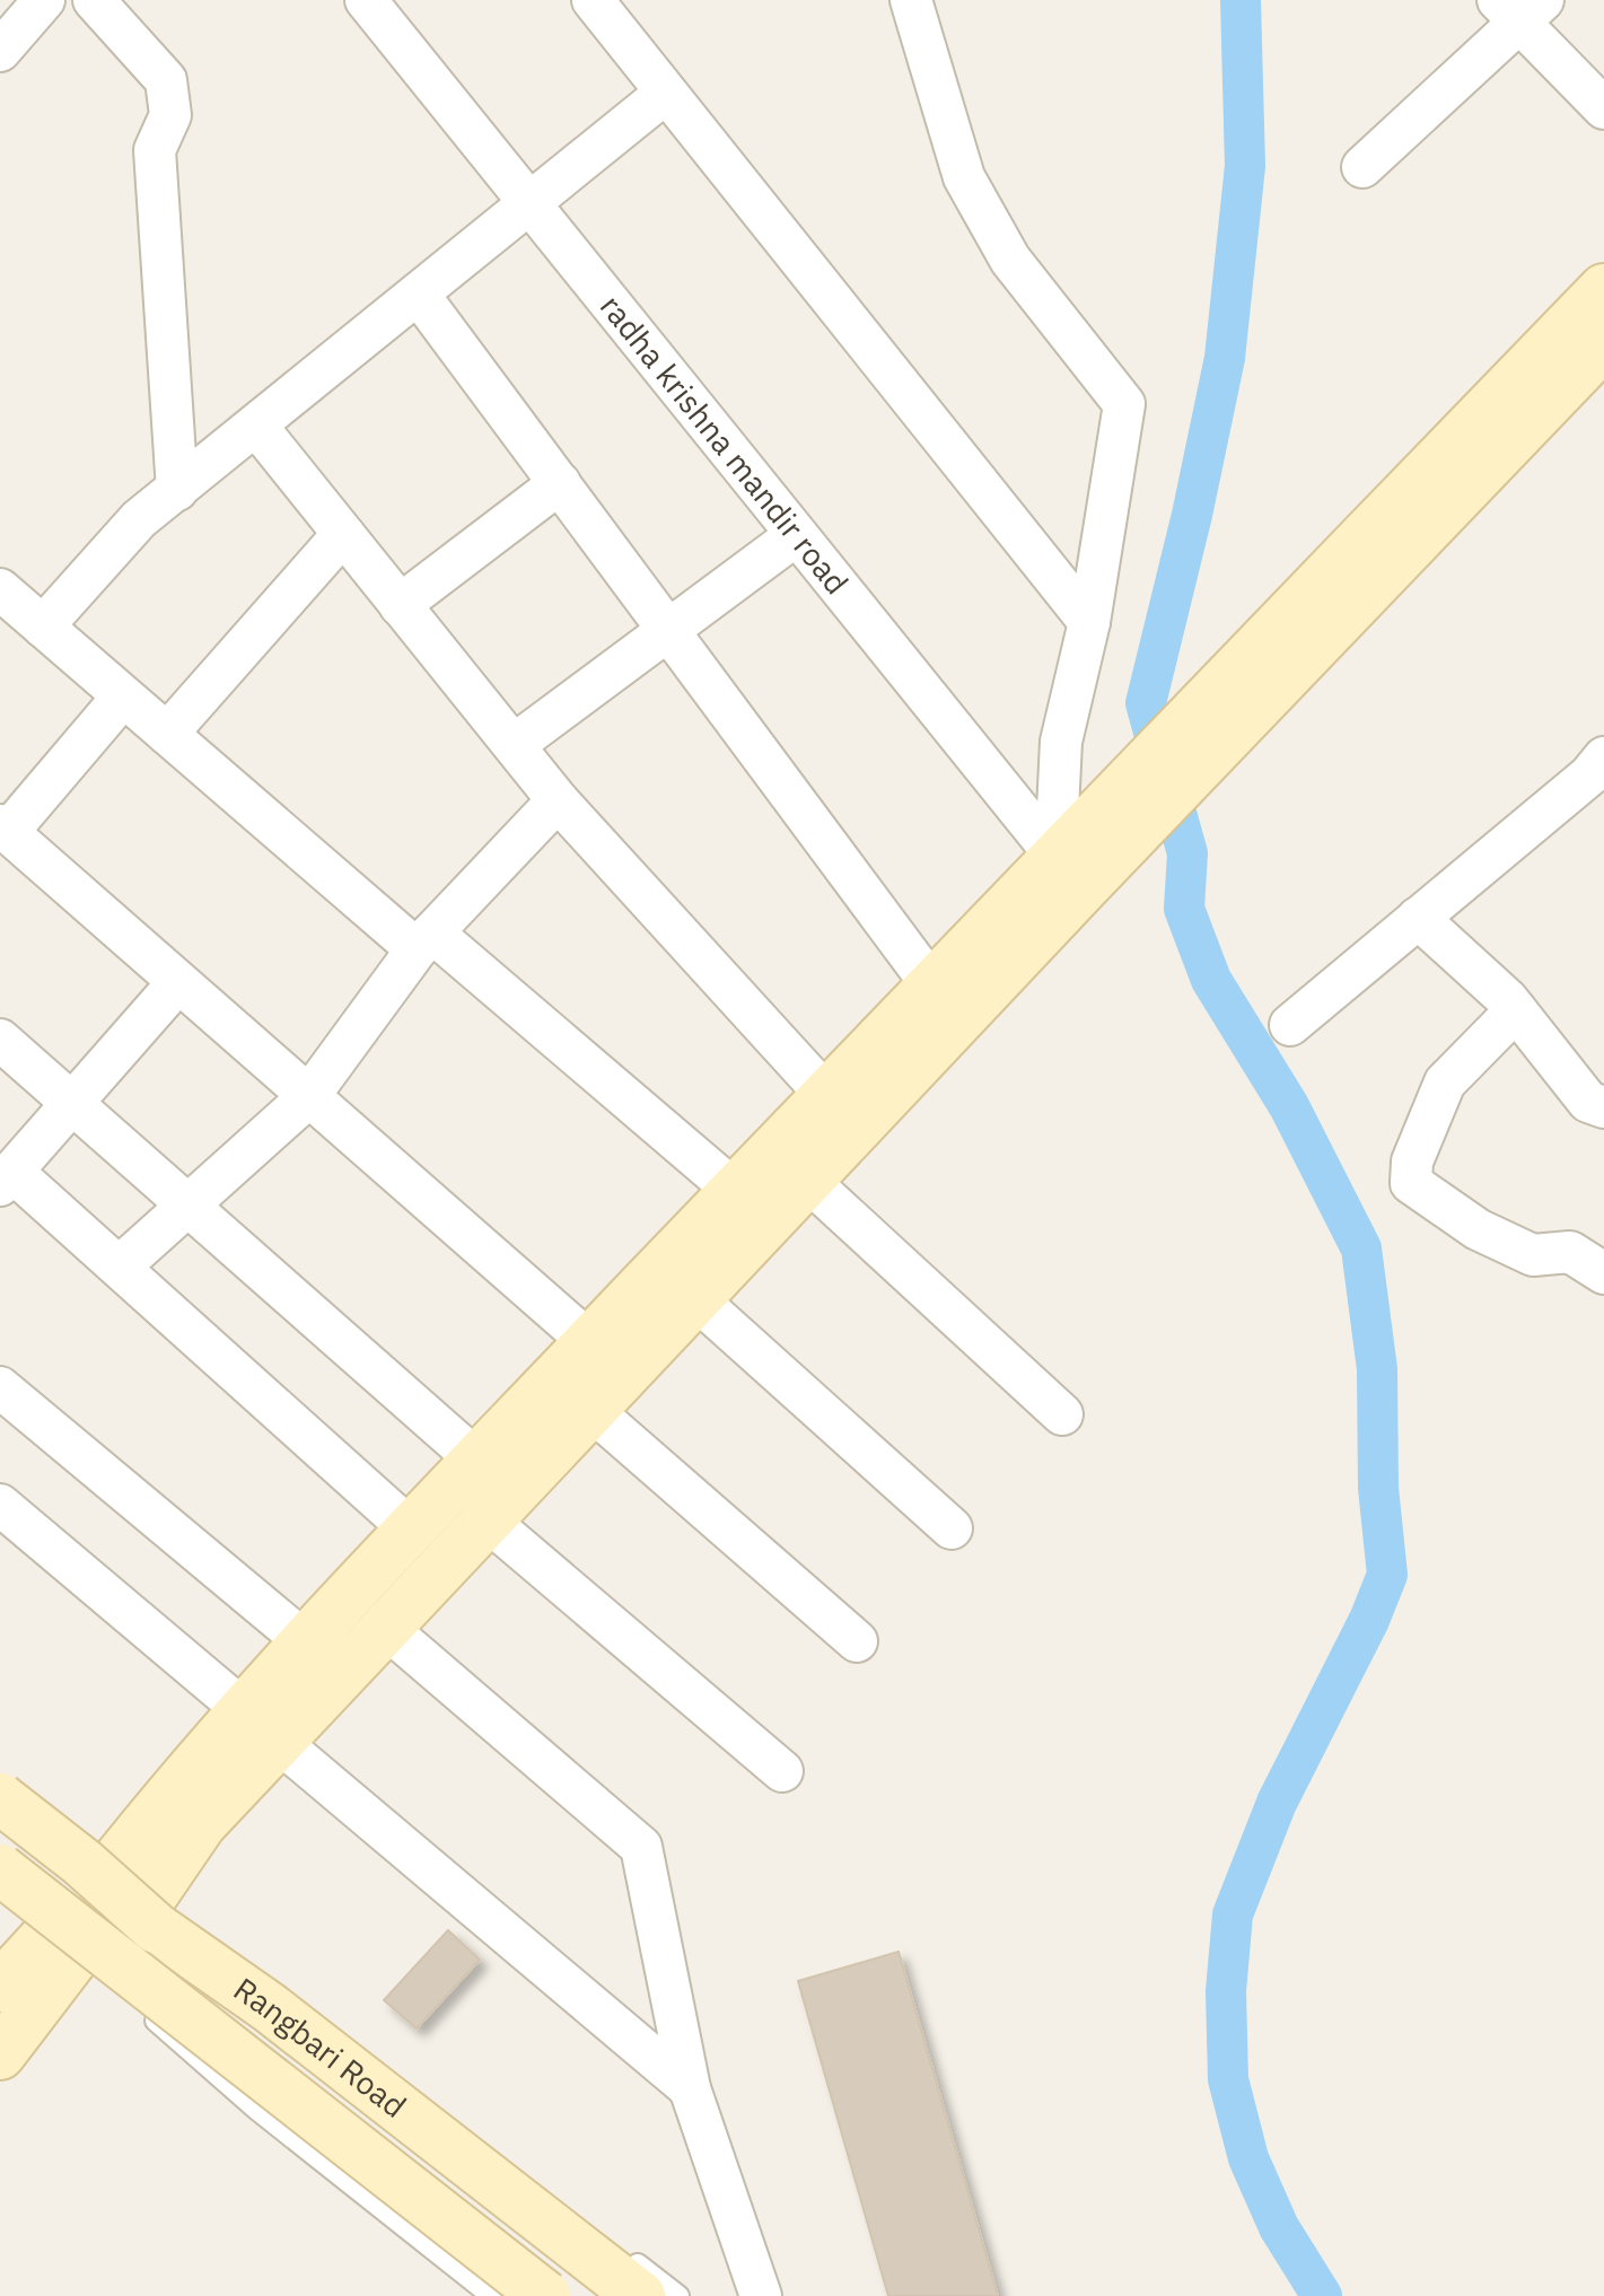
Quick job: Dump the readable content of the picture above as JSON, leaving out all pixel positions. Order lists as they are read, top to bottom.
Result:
{
  "streets": {
    "street": ["radha krishna mandir road", "Rangbari Road"]
  }
}
